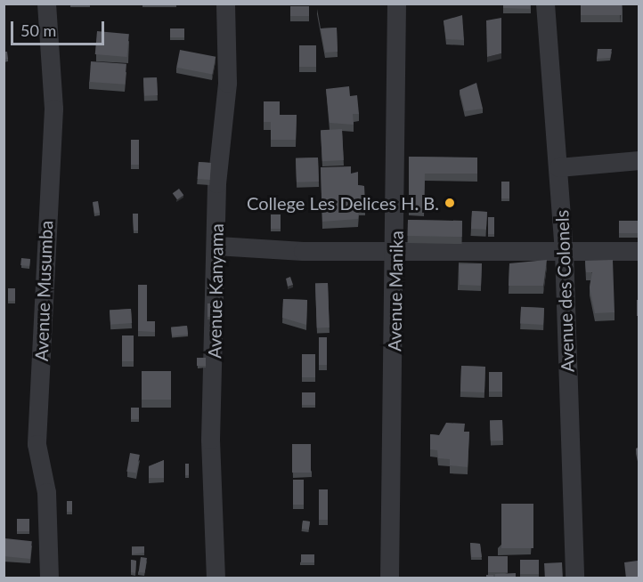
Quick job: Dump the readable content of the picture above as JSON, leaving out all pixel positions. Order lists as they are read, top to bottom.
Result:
{
  "streets": {
    "street": [
      "Avenue Musumba",
      "Avenue Kanyama",
      "Avenue Manika",
      "Avenue des Colonels"
    ]
  },
  "places": ["College Les Delices H. B."],
  "scale_bar": "50 m"
}
